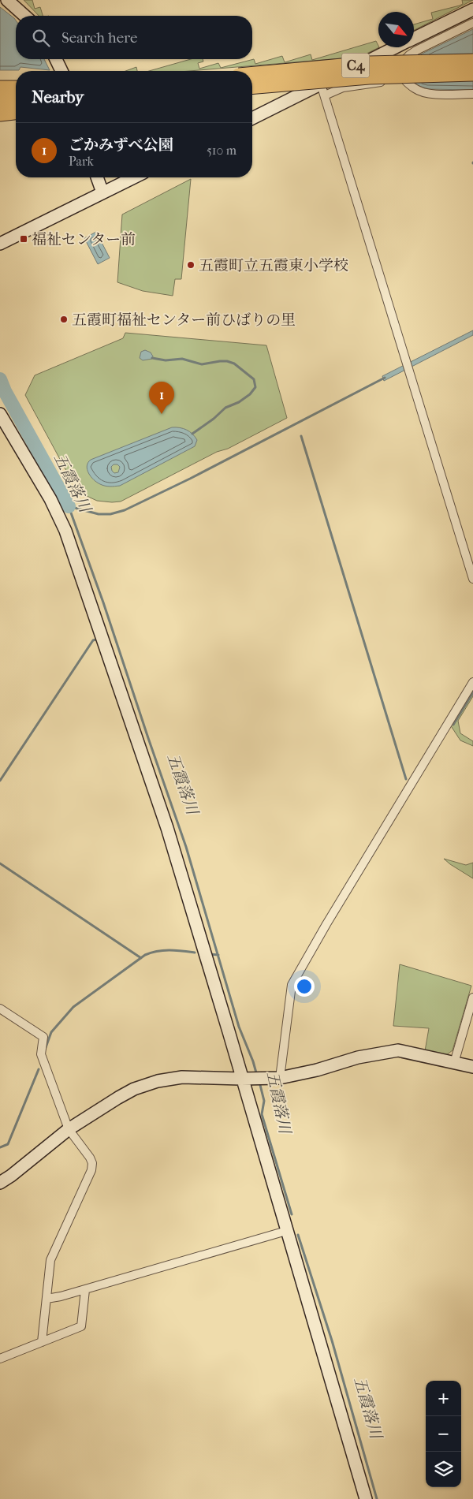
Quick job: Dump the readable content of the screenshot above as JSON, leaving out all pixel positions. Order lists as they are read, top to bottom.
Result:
{
  "streets": {
    "highway": ["C4"]
  },
  "water": ["五霞落川"],
  "places": {
    "transit": ["福祉センター前"],
    "other": ["五霞町立五霞東小学校", "五霞町福祉センター前ひばりの里"]
  },
  "north": "bottom right",
  "page": {
    "search": "Search here",
    "heading": "Nearby",
    "list": [
      {
        "mark": "1",
        "name": "ごかみずべ公園",
        "note": "Park",
        "value": "510 m"
      }
    ],
    "pins": "1",
    "map_buttons": ["+", "−"]
  }
}
